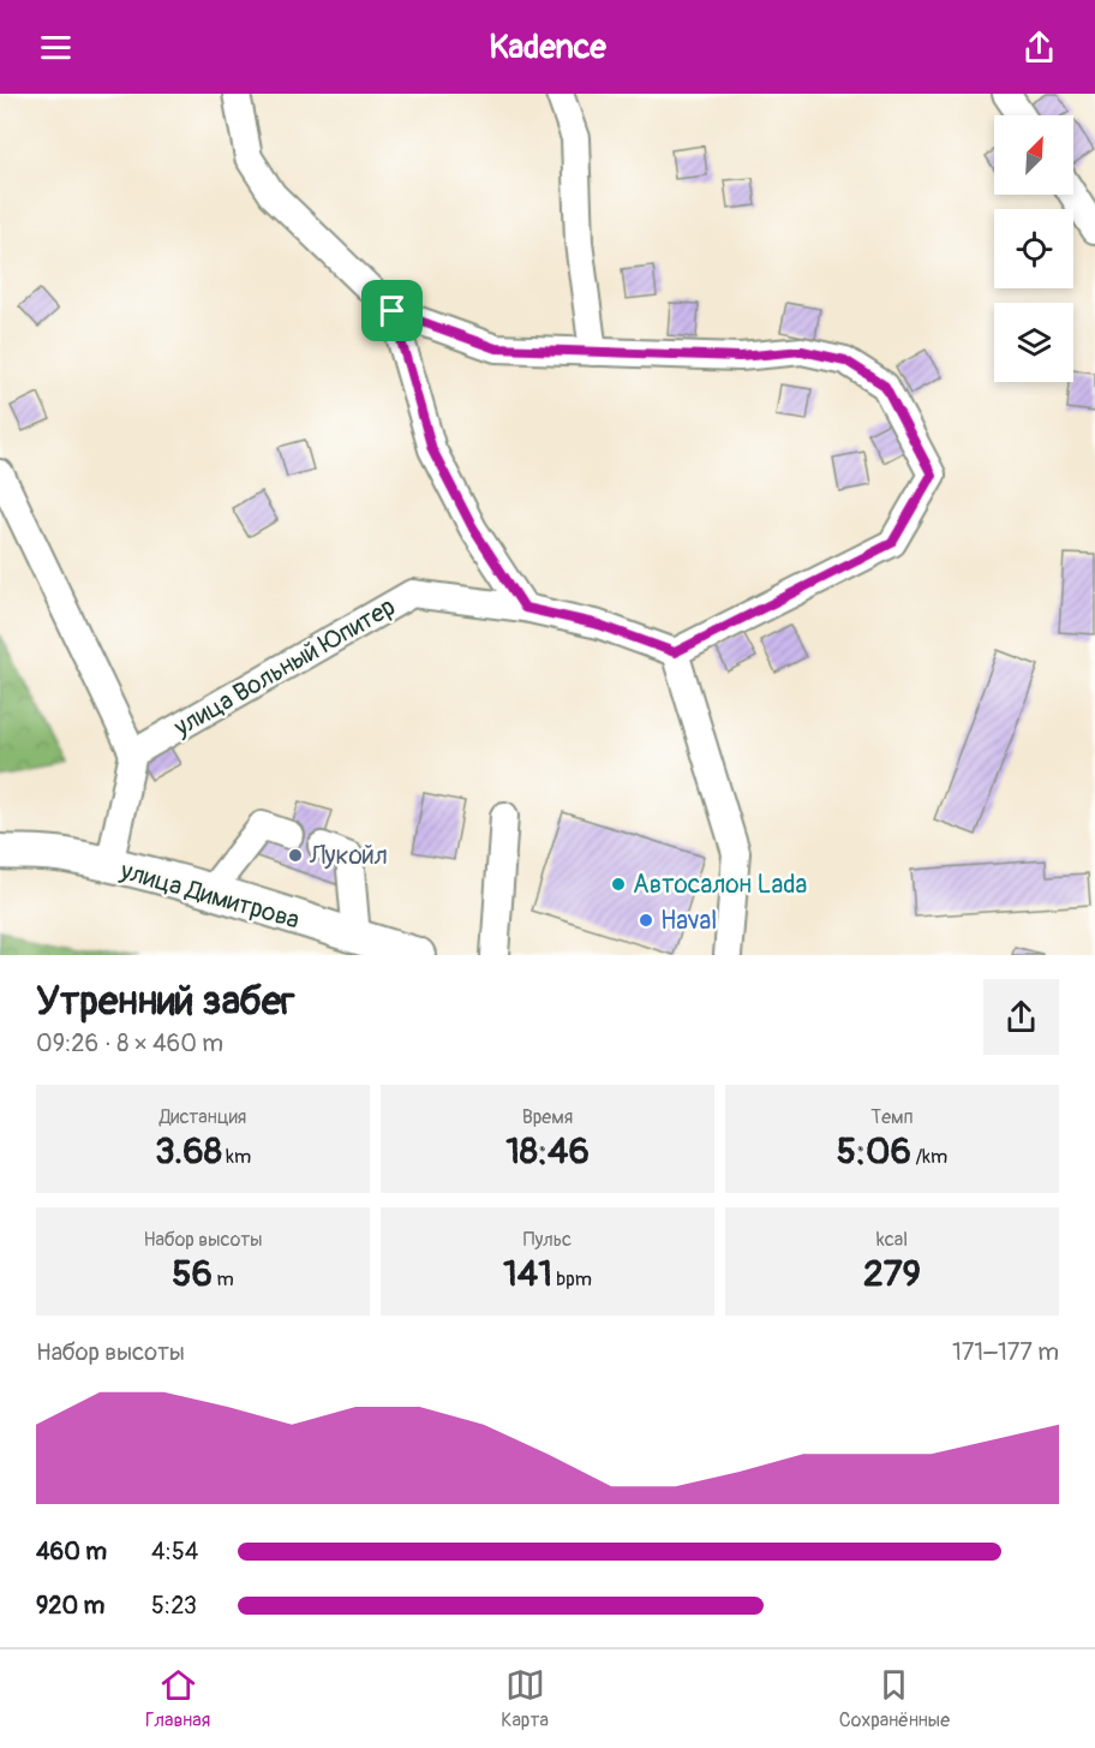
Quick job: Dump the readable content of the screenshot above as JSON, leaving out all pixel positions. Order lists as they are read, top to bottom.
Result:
{
  "streets": {
    "main road": ["улица Димитрова"],
    "street": ["улица Вольный Юпитер"]
  },
  "places": ["Лукойл", "Автосалон Lada", "Haval"],
  "north": "top right",
  "page": {
    "header": "Kadence",
    "heading": ["Утренний забег", "09:26 · 8 × 460 m"],
    "stats": [
      ["Дистанция", "3.68 km"],
      ["Время", "18:46"],
      ["Темп", "5:06 /km"],
      ["Набор высоты", "56 m"],
      ["Пульс", "141 bpm"],
      ["kcal", "279"]
    ],
    "chart": ["Набор высоты", "171–177 m"],
    "list": [
      {
        "name": "460 m",
        "note": "4:54"
      },
      {
        "name": "920 m",
        "note": "5:23"
      }
    ],
    "tabs": ["Главная", "Карта", "Сохранённые"]
  }
}
